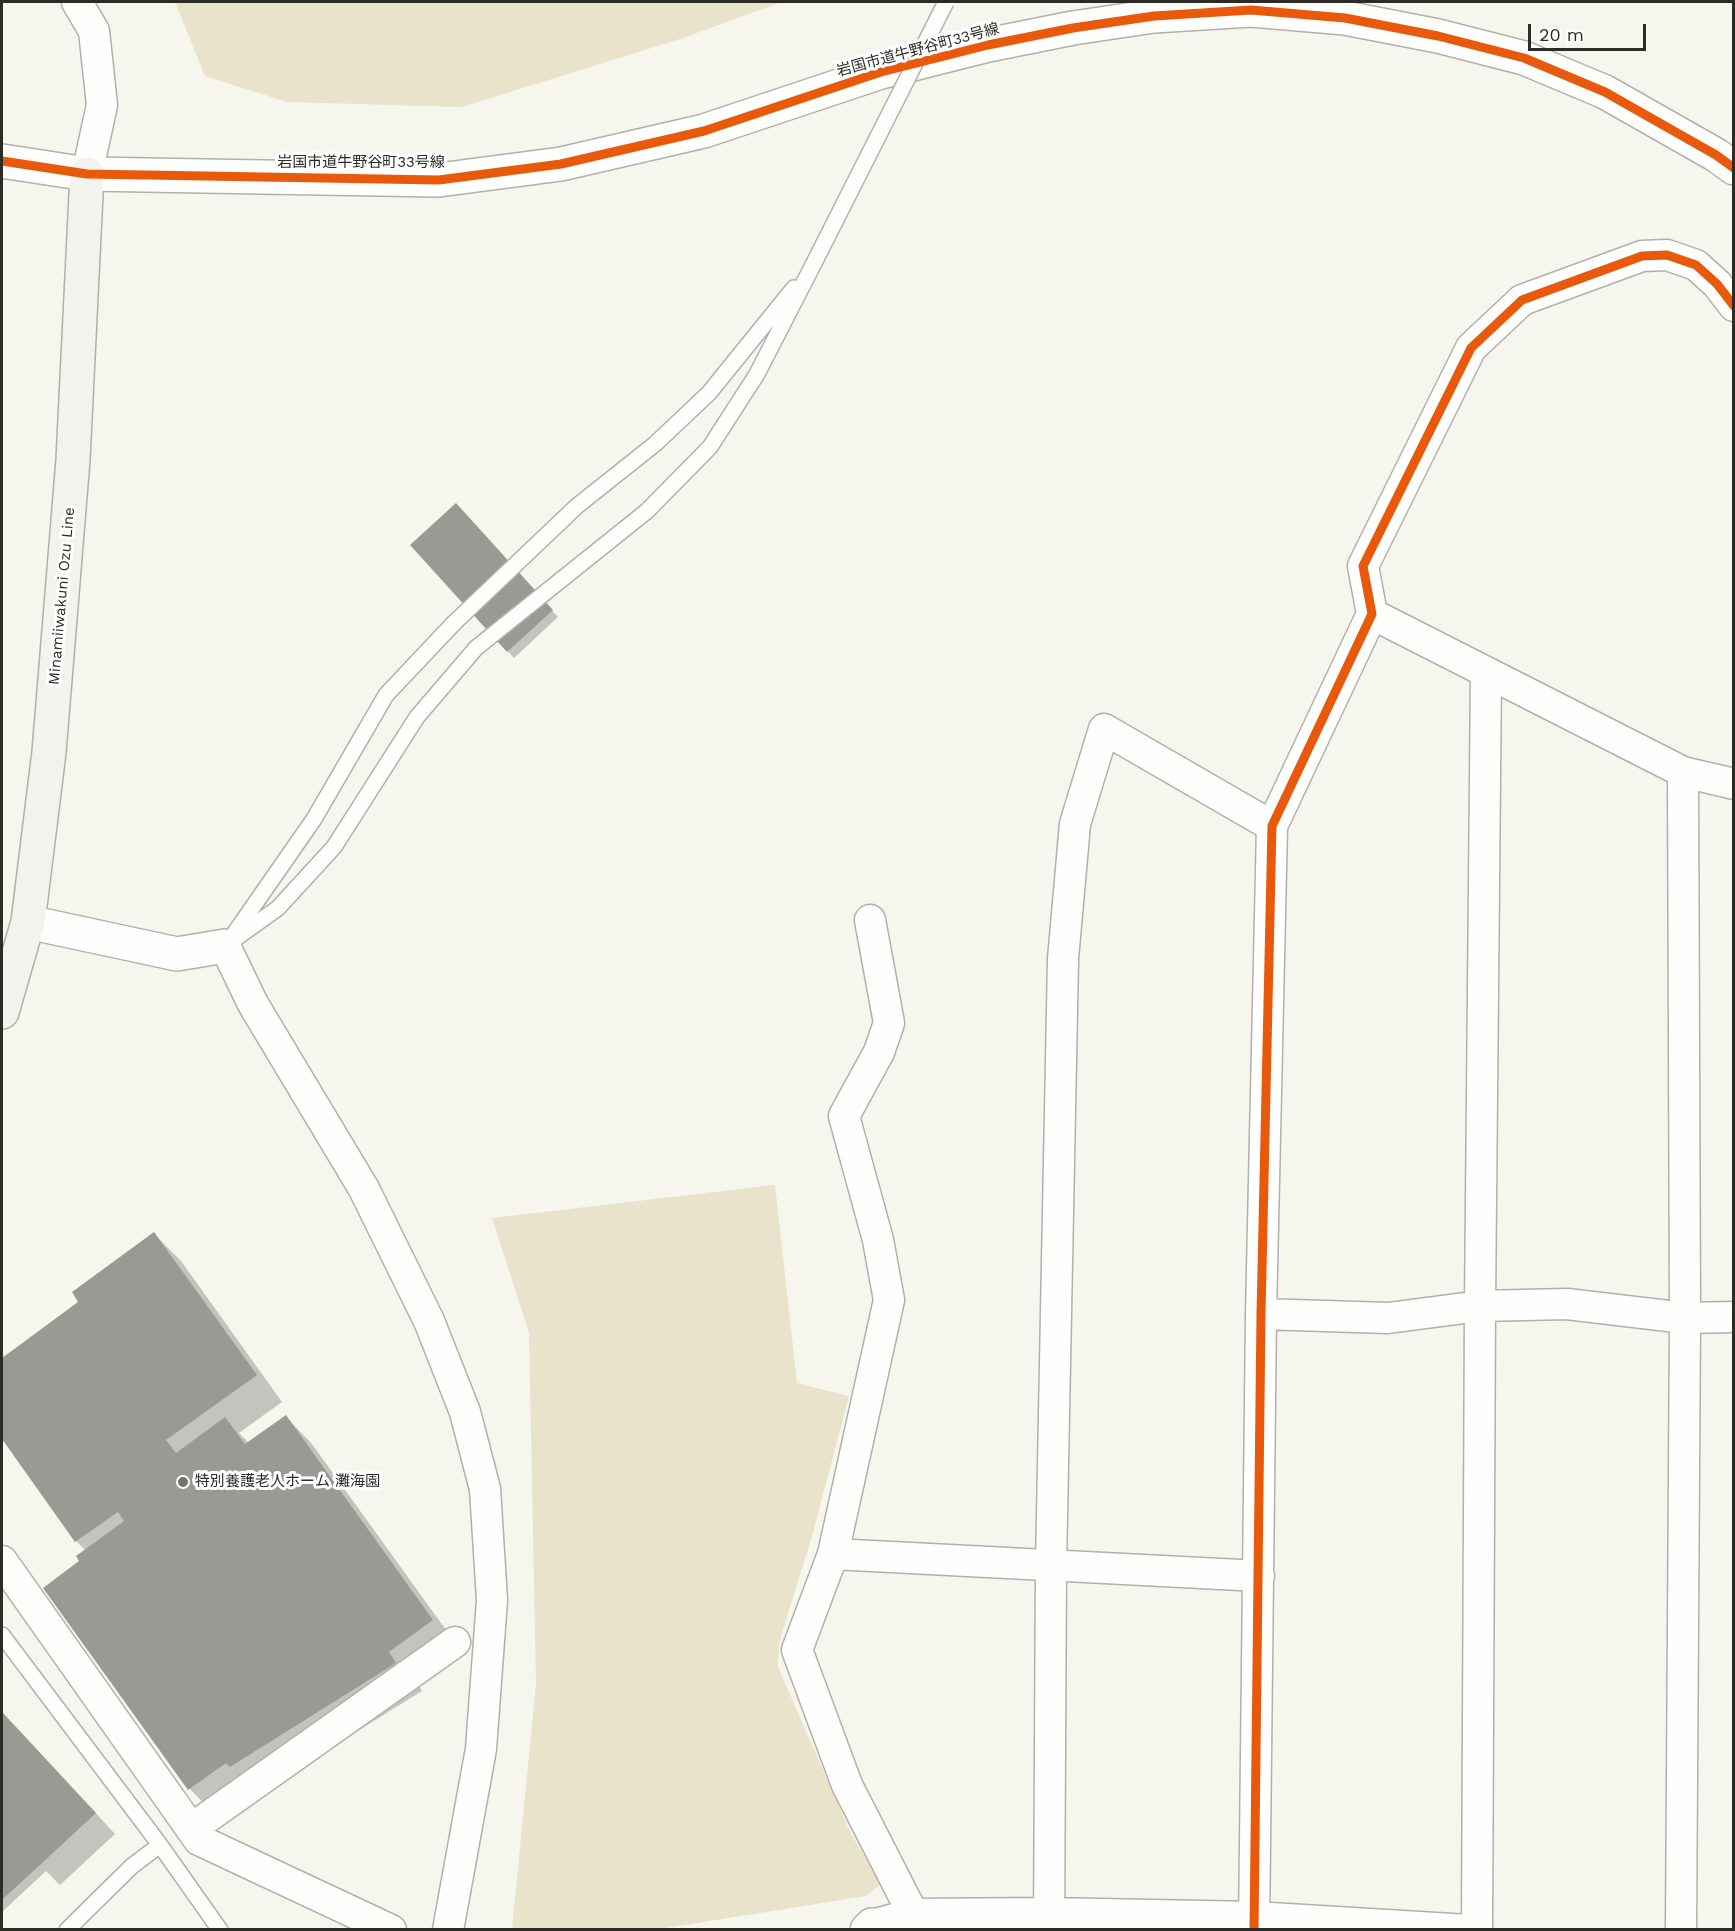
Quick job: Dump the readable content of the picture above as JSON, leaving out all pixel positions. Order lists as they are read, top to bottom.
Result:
{
  "streets": {
    "main road": ["Minamiiwakuni Ozu Line"],
    "street": ["岩国市道牛野谷町33号線"]
  },
  "crossings": [
    ["岩国市道牛野谷町33号線", "Minamiiwakuni Ozu Line"]
  ],
  "places": ["特別養護老人ホーム 灘海園"],
  "scale_bar": "20 m"
}
